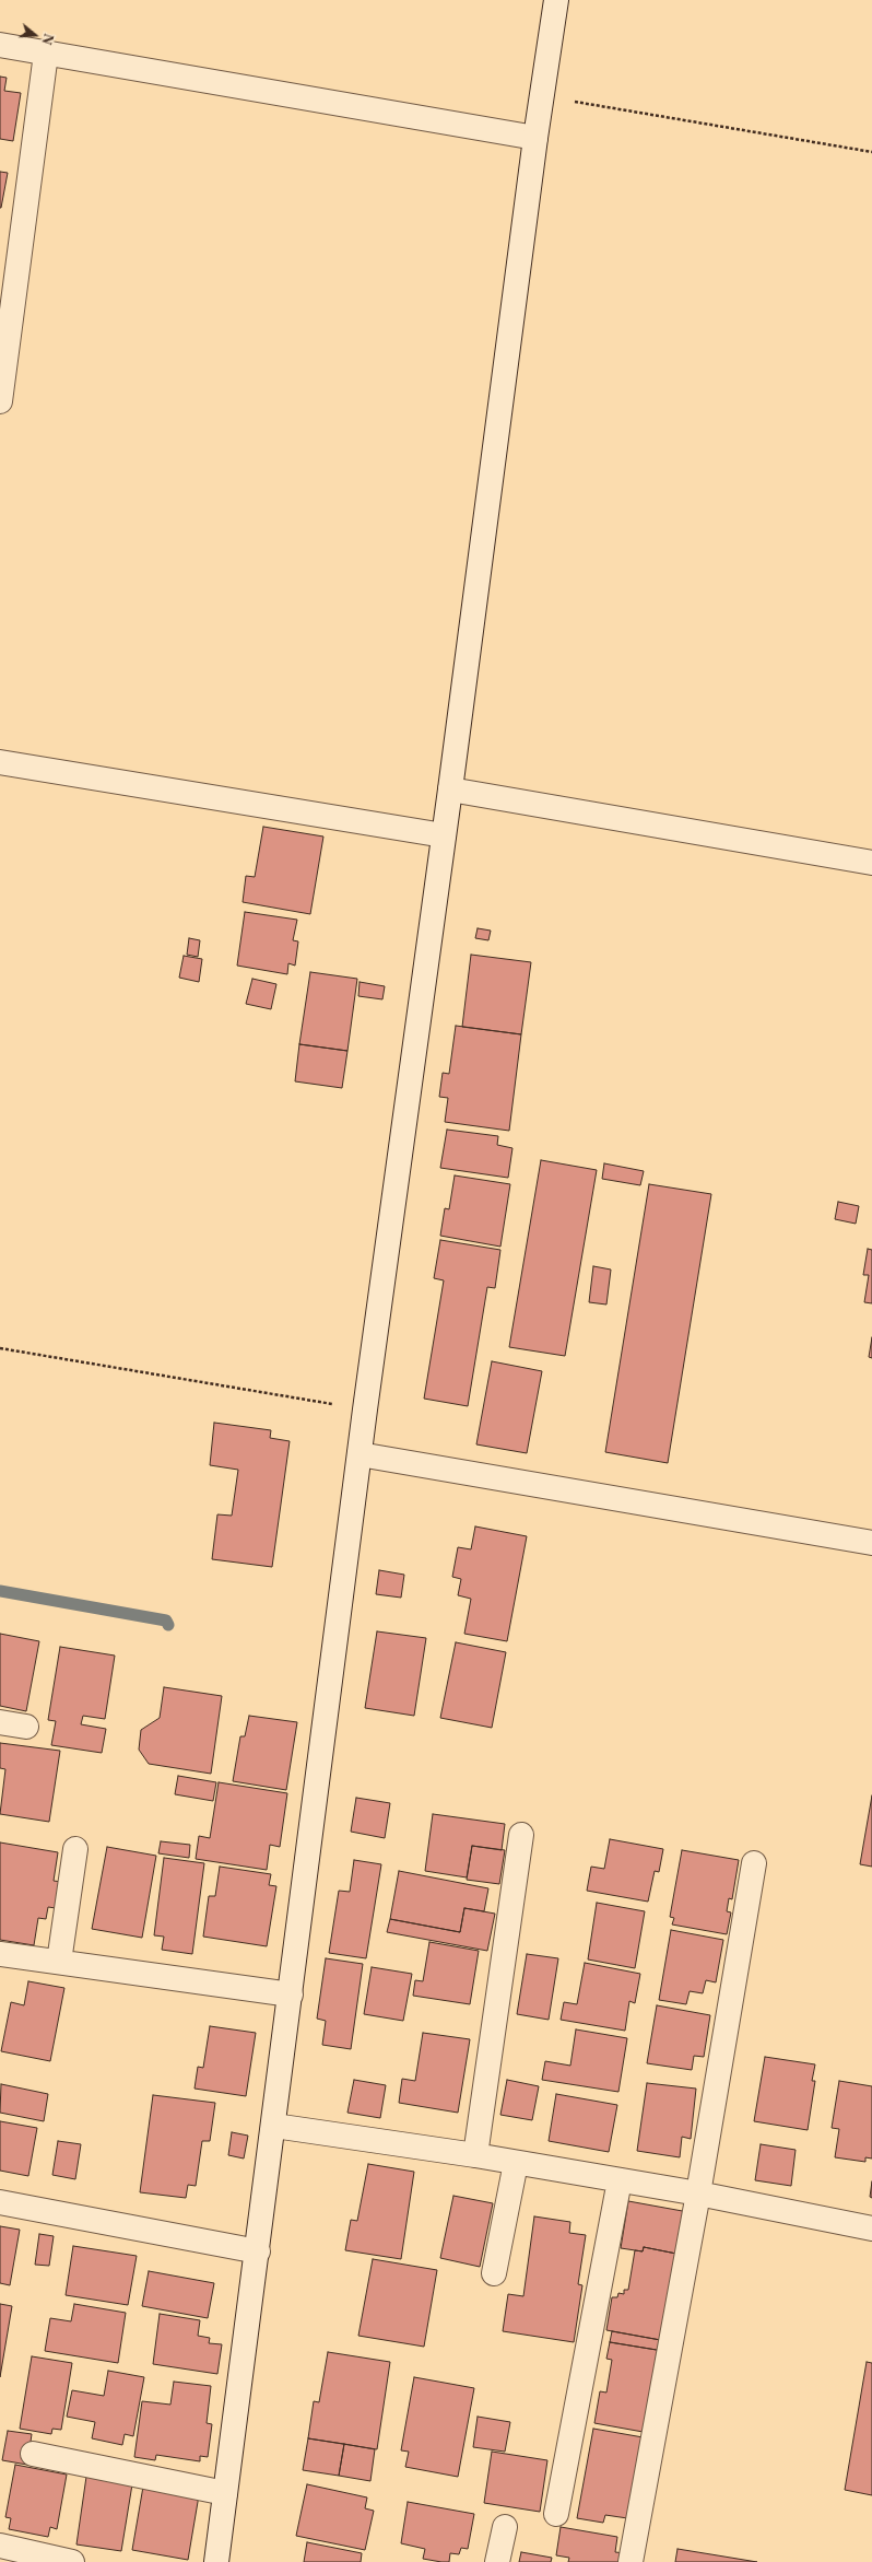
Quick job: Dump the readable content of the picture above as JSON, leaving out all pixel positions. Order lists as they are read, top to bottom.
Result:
{
  "north": "right"
}
